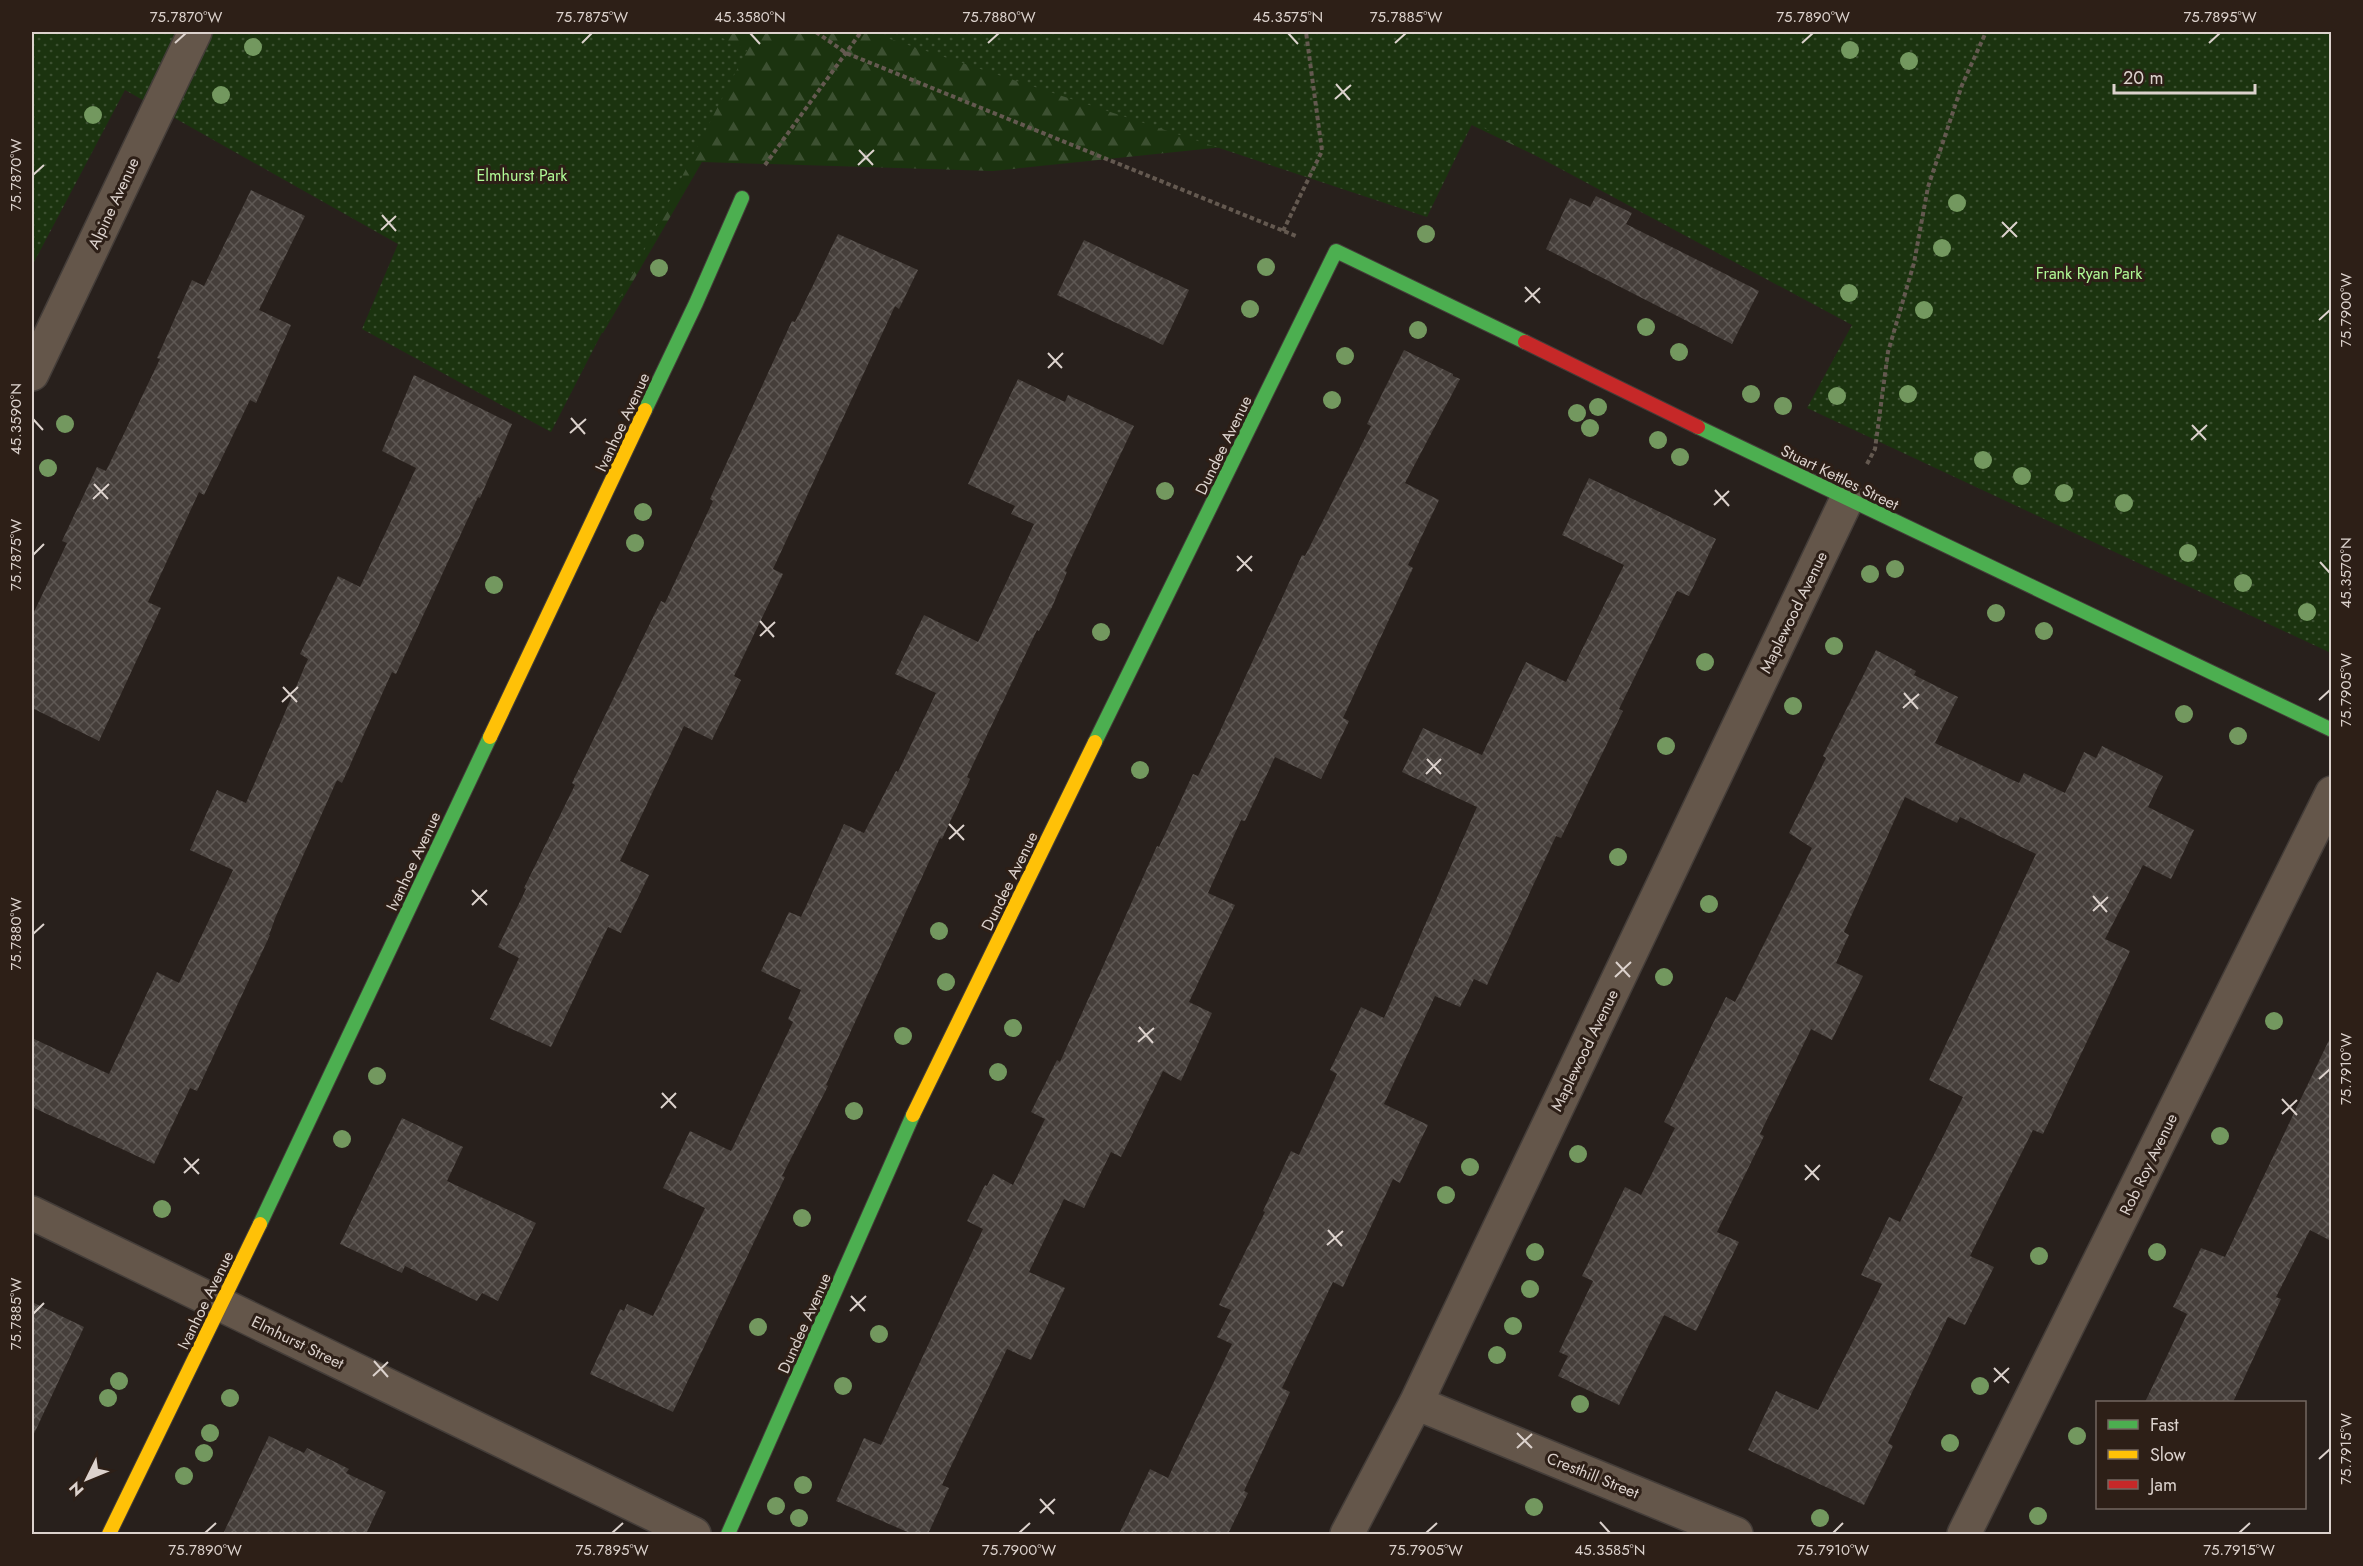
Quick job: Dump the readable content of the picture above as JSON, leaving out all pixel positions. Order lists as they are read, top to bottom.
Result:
{
  "streets": {
    "street": [
      "Alpine Avenue",
      "Ivanhoe Avenue",
      "Dundee Avenue",
      "Stuart Kettles Street",
      "Maplewood Avenue",
      "Rob Roy Avenue",
      "Elmhurst Street",
      "Cresthill Street"
    ]
  },
  "crossings": [
    ["Ivanhoe Avenue", "Elmhurst Street"],
    ["Dundee Avenue", "Stuart Kettles Street"],
    ["Stuart Kettles Street", "Maplewood Avenue"],
    ["Maplewood Avenue", "Cresthill Street"]
  ],
  "parks": ["Elmhurst Park", "Frank Ryan Park"],
  "legend": ["Fast", "Slow", "Jam"],
  "scale_bar": "20 m",
  "north": "bottom left",
  "coordinates": [
    "75.7870°W",
    "75.7875°W",
    "45.3580°N",
    "75.7880°W",
    "45.3575°N",
    "75.7885°W",
    "75.7890°W",
    "75.7895°W",
    "75.7900°W",
    "45.3590°N",
    "45.3570°N",
    "75.7905°W",
    "75.7910°W",
    "75.7915°W",
    "45.3585°N"
  ]
}
